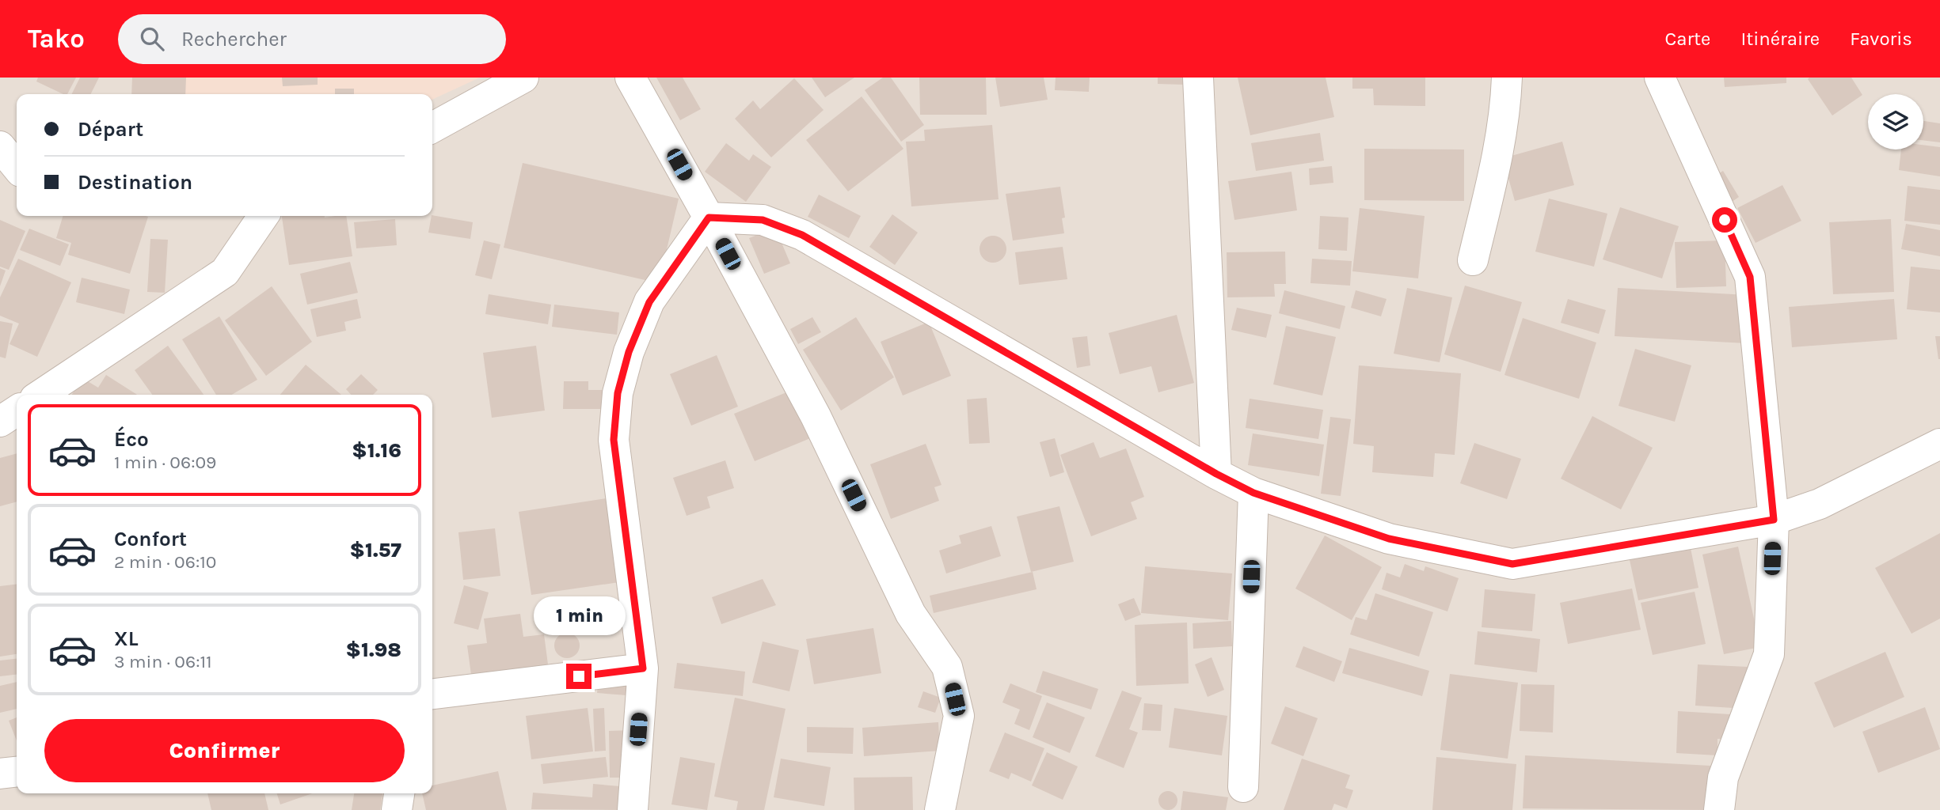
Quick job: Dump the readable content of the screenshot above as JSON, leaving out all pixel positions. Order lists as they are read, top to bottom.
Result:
{
  "page": {
    "header": "Tako",
    "search": "Rechercher",
    "nav": ["Carte", "Itinéraire", "Favoris"],
    "banner": ["Départ", "Destination"],
    "list": [
      {
        "name": "Éco",
        "note": "1 min · 06:09",
        "value": "$1.16"
      },
      {
        "name": "Confort",
        "note": "2 min · 06:10",
        "value": "$1.57"
      },
      {
        "name": "XL",
        "note": "3 min · 06:11",
        "value": "$1.98"
      }
    ],
    "bubble": "1 min",
    "buttons": "Confirmer"
  }
}
